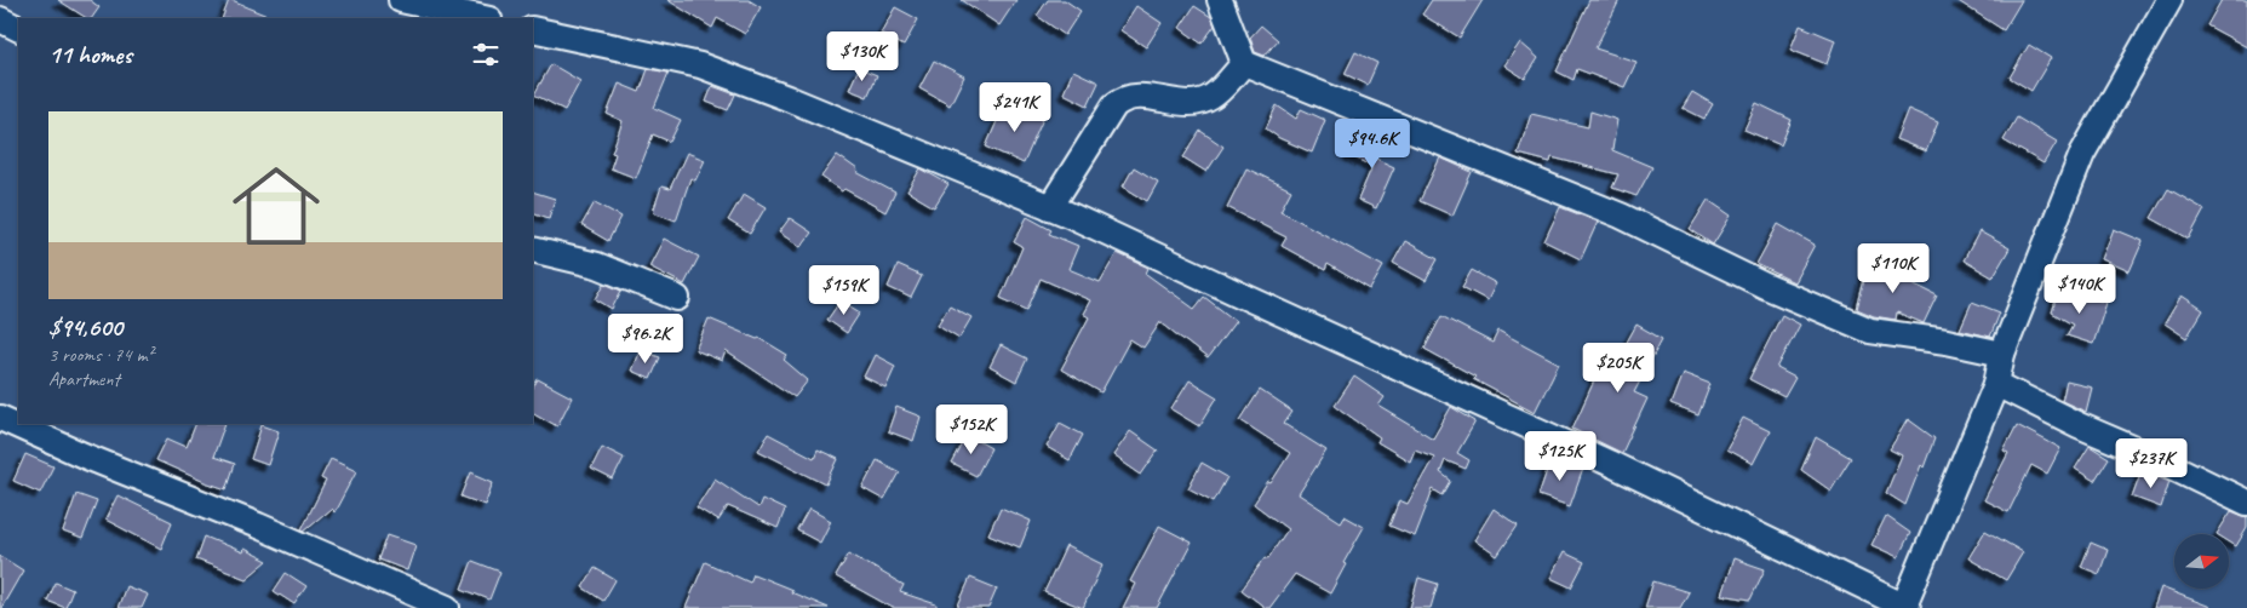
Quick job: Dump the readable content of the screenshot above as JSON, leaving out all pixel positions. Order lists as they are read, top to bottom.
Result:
{
  "north": "right",
  "page": {
    "heading": "11 homes",
    "price": [
      "$130K",
      "$241K",
      "$94.6K",
      "$110K",
      "$140K",
      "$159K",
      "$96.2K",
      "$205K",
      "$152K",
      "$125K",
      "$237K"
    ],
    "list": [
      {
        "name": "$94,600",
        "note": "3 rooms · 74 m² · Apartment"
      }
    ]
  }
}
